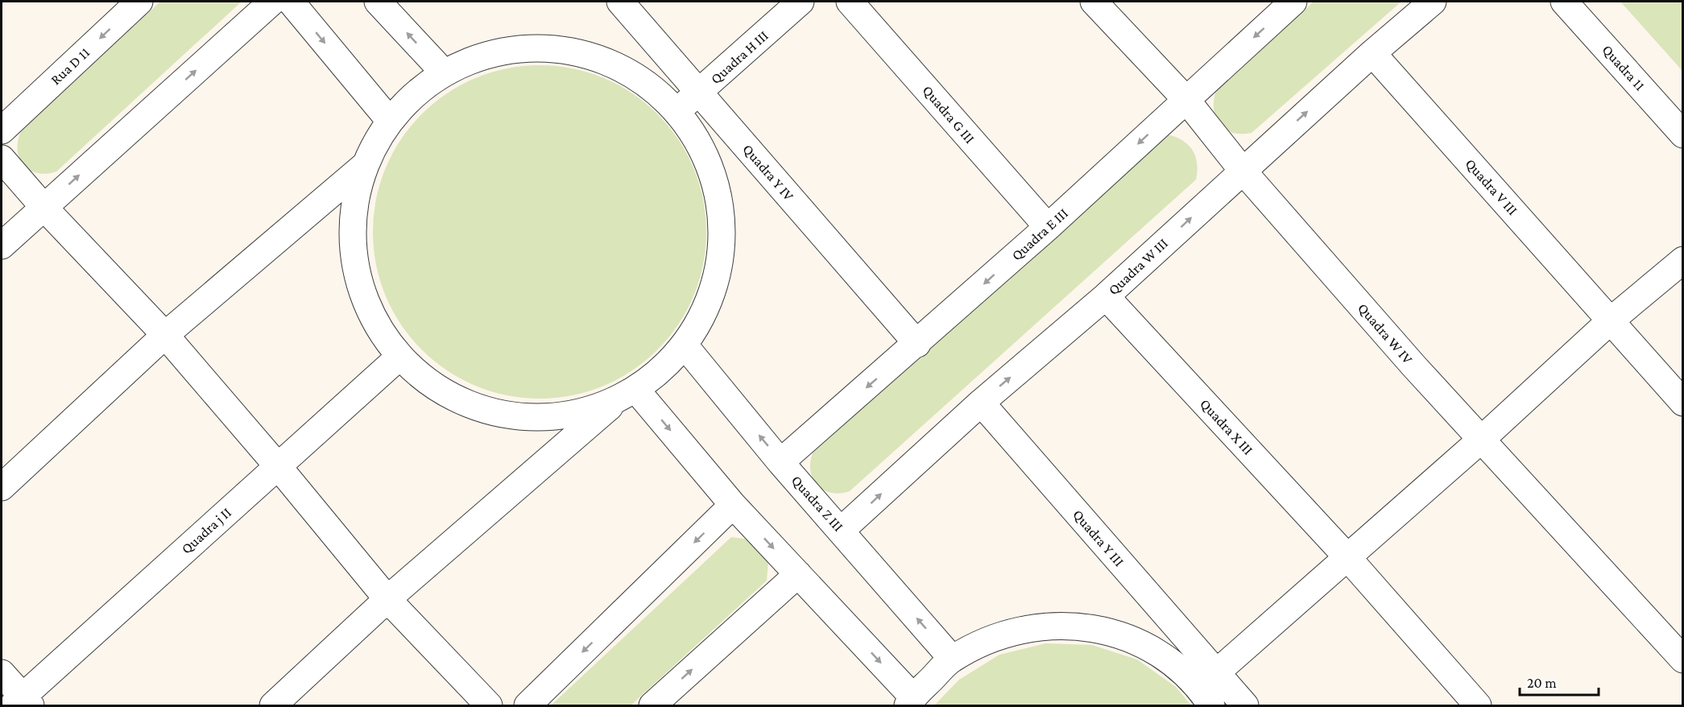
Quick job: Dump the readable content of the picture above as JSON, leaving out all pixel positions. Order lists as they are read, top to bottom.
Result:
{
  "streets": {
    "street": [
      "Quadra H III",
      "Rua D 11",
      "Quadra 11",
      "Quadra G III",
      "Quadra Y IV",
      "Quadra V III",
      "Quadra E III",
      "Quadra W III",
      "Quadra W IV",
      "Quadra X III",
      "Quadra Z III",
      "Quadra j II",
      "Quadra Y III"
    ]
  },
  "crossings": [
    ["Quadra H III", "Quadra Y IV"],
    ["Quadra G III", "Quadra E III"],
    ["Quadra Y IV", "Quadra E III"],
    ["Quadra V III", "Quadra W III"],
    ["Quadra E III", "Quadra W IV"],
    ["Quadra E III", "Quadra Z III"],
    ["Quadra W III", "Quadra W IV"],
    ["Quadra W III", "Quadra X III"],
    ["Quadra W III", "Quadra Z III"],
    ["Quadra W III", "Quadra Y III"]
  ],
  "one_way": ["Quadra E III", "Quadra W III"],
  "scale_bar": "20 m"
}
